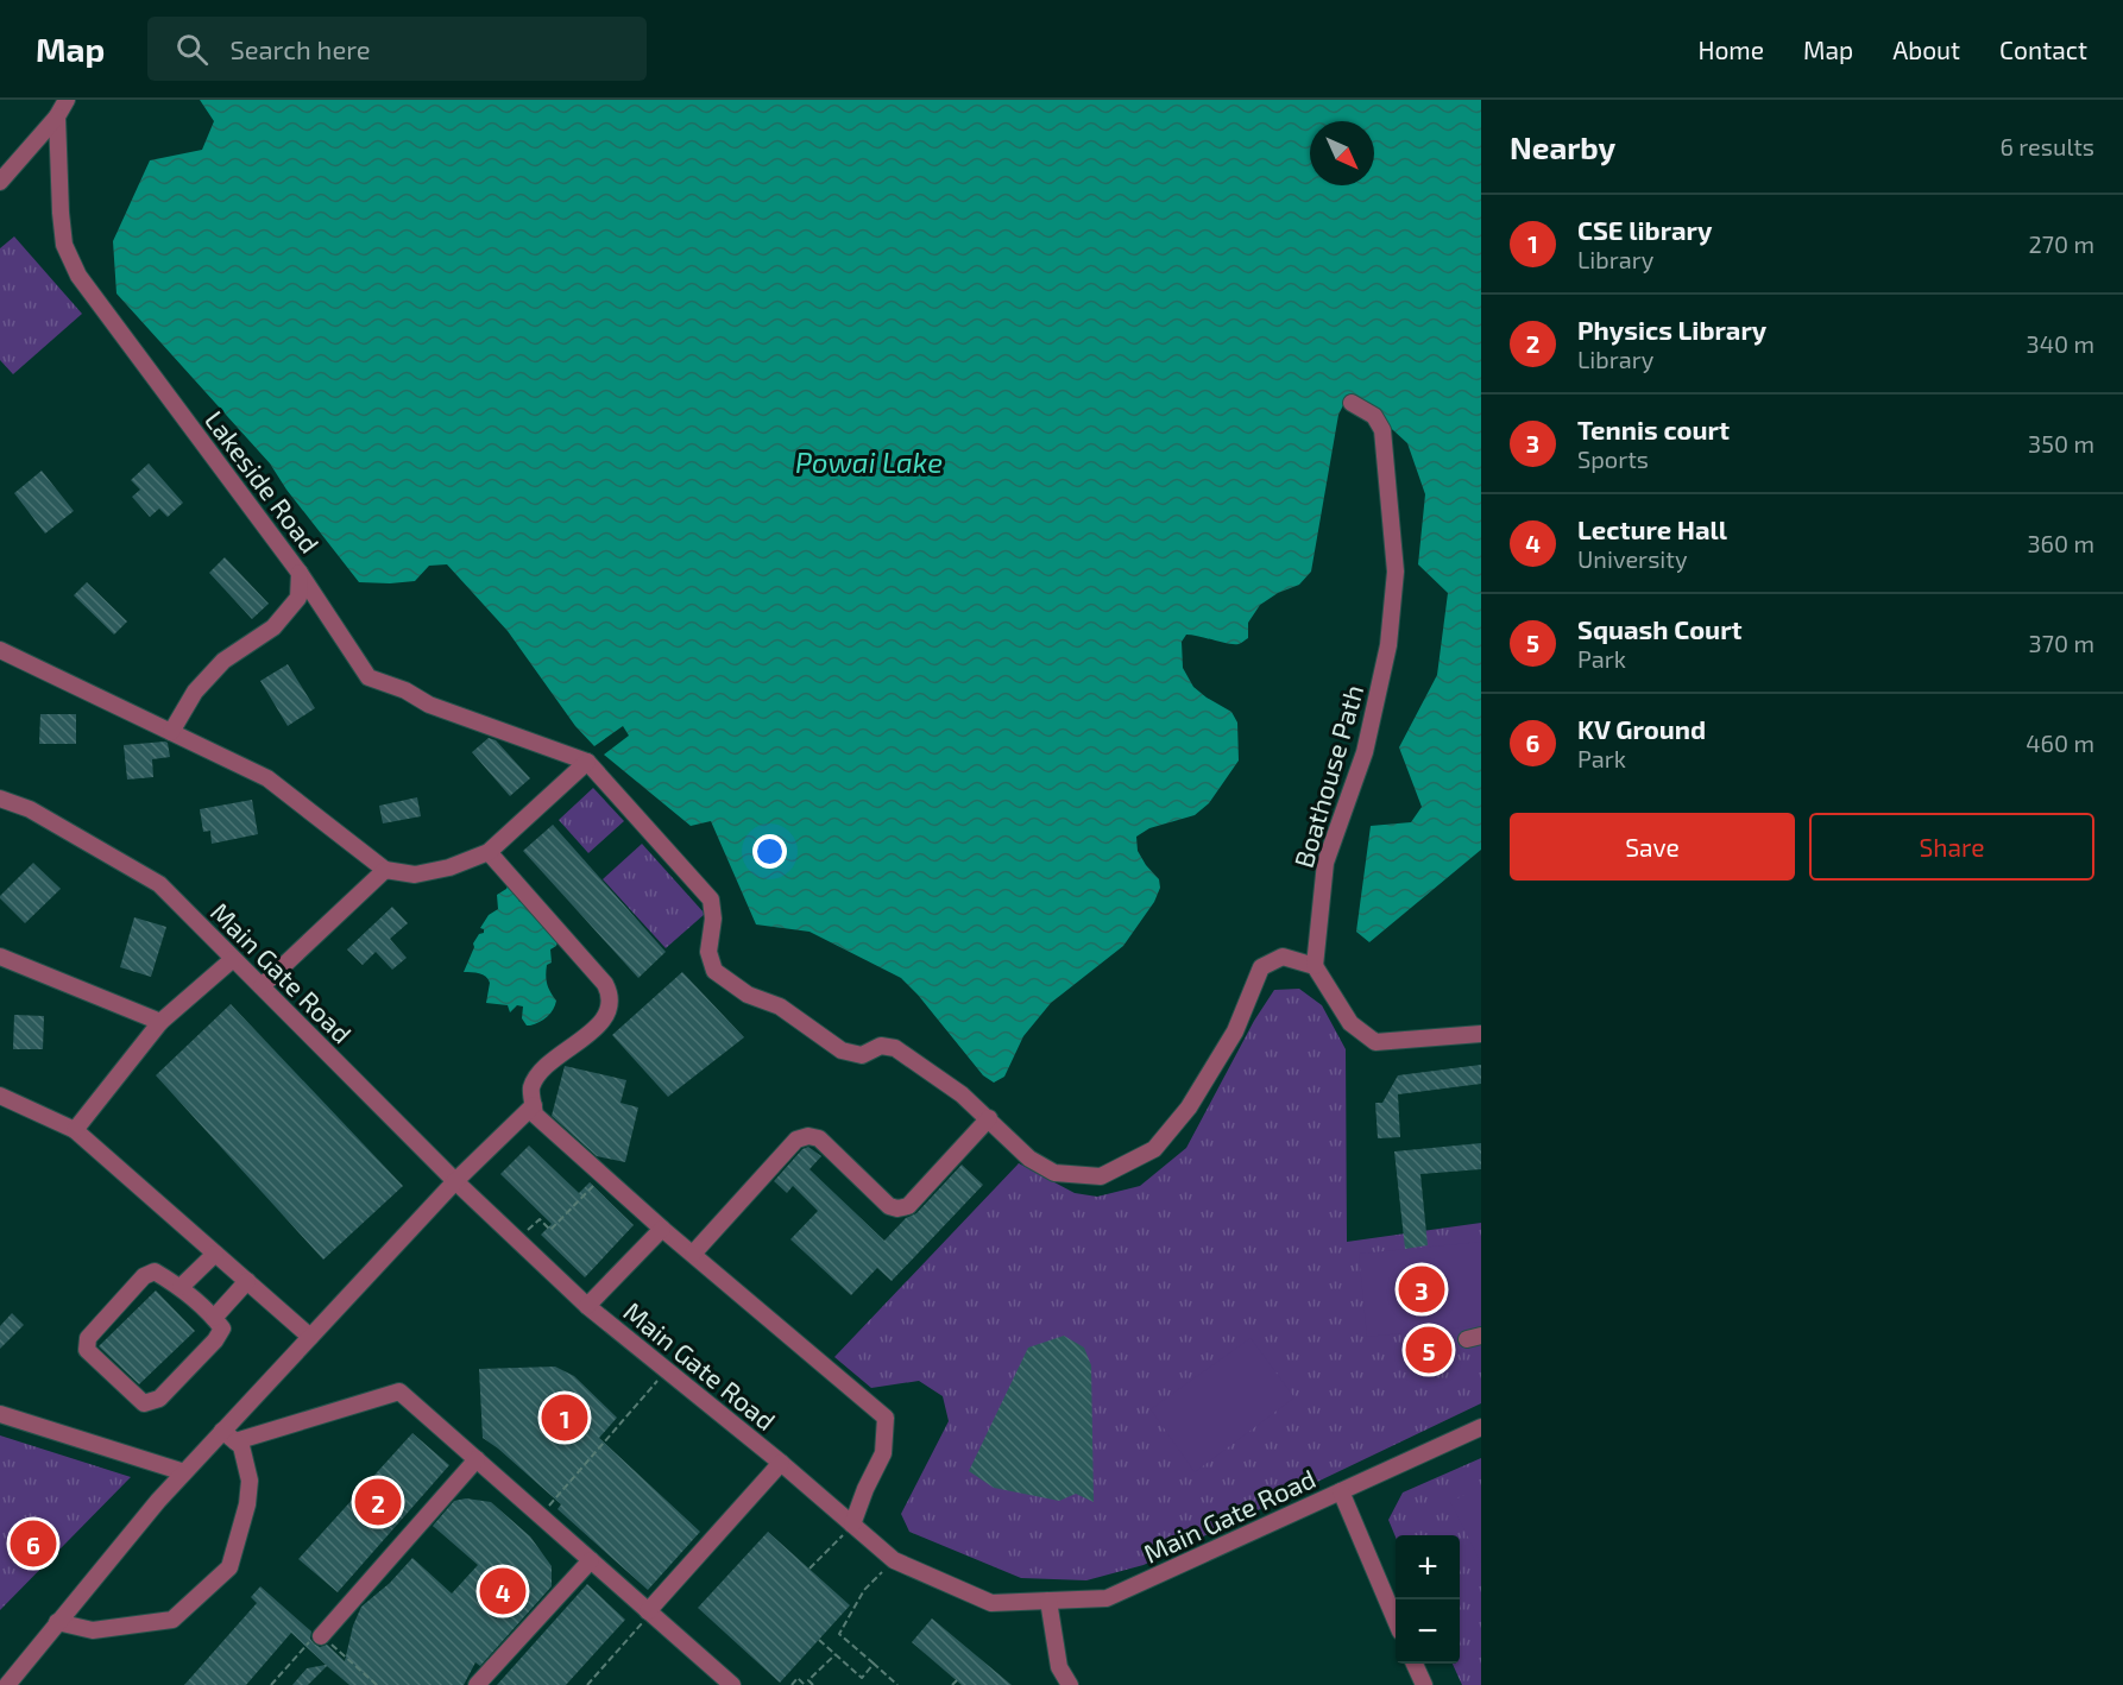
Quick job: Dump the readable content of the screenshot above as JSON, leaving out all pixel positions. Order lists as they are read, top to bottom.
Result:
{
  "streets": {
    "street": ["Lakeside Road", "Boathouse Path", "Main Gate Road"]
  },
  "crossings": [
    ["Lakeside Road", "Boathouse Path"]
  ],
  "water": ["Powai Lake"],
  "north": "bottom right",
  "page": {
    "header": "Map",
    "search": "Search here",
    "nav": [
      "Home",
      "Map",
      "About",
      "Contact"
    ],
    "heading": ["Nearby", "6 results"],
    "list": [
      {
        "mark": "1",
        "name": "CSE library",
        "note": "Library",
        "value": "270 m"
      },
      {
        "mark": "2",
        "name": "Physics Library",
        "note": "Library",
        "value": "340 m"
      },
      {
        "mark": "3",
        "name": "Tennis court",
        "note": "Sports",
        "value": "350 m"
      },
      {
        "mark": "4",
        "name": "Lecture Hall",
        "note": "University",
        "value": "360 m"
      },
      {
        "mark": "5",
        "name": "Squash Court",
        "note": "Park",
        "value": "370 m"
      },
      {
        "mark": "6",
        "name": "KV Ground",
        "note": "Park",
        "value": "460 m"
      }
    ],
    "buttons": ["Save", "Share"],
    "pins": [
      "3",
      "5",
      "1",
      "2",
      "6",
      "4"
    ],
    "map_buttons": ["+", "−"]
  }
}
